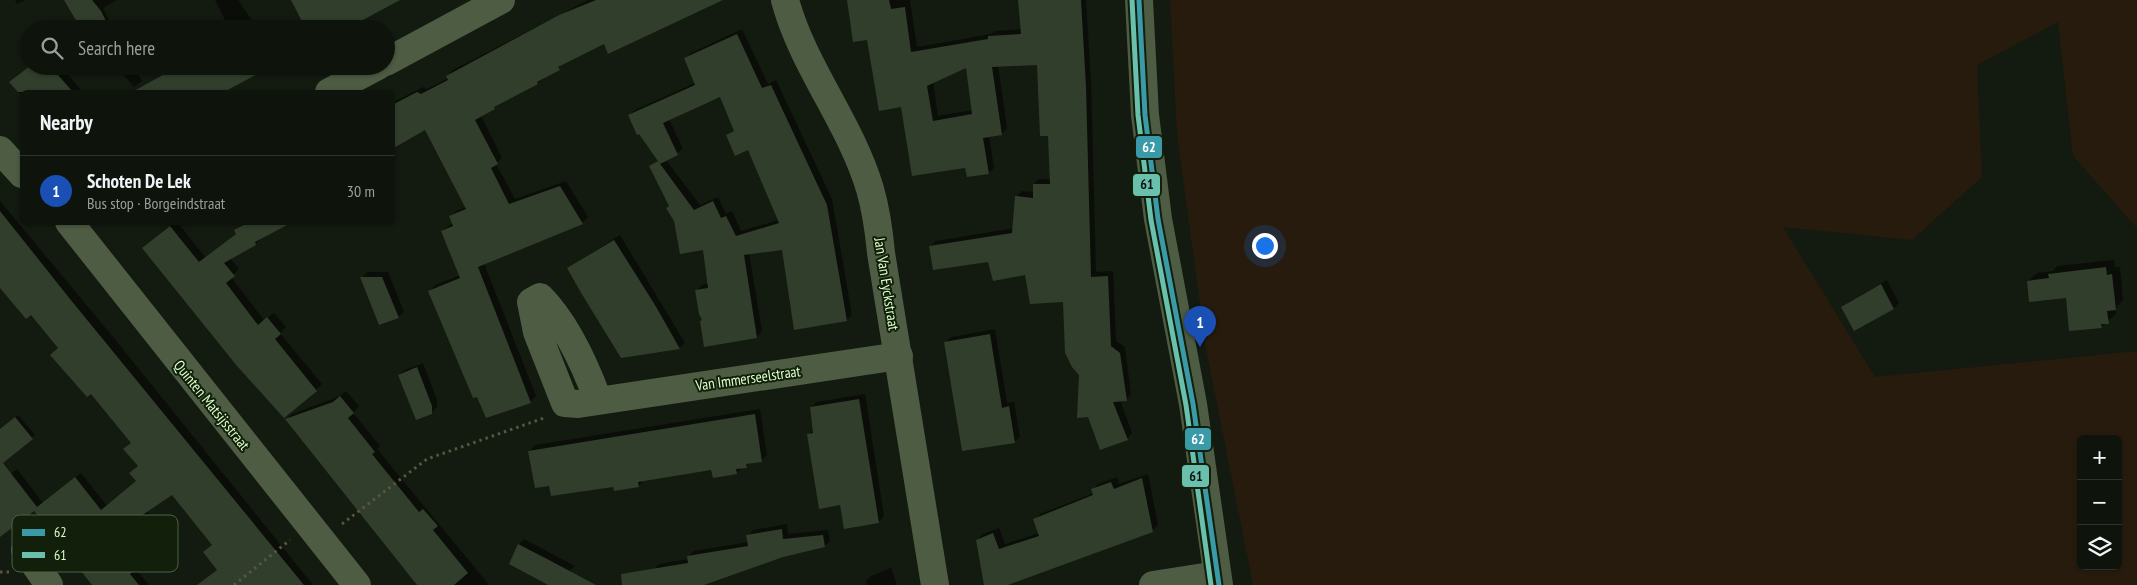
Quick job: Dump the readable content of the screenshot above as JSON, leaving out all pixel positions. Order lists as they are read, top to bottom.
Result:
{
  "streets": {
    "street": ["Jan Van Eyckstraat", "Van Immerseelstraat", "Quinten Matsijsstraat"]
  },
  "crossings": [
    ["Jan Van Eyckstraat", "Van Immerseelstraat"]
  ],
  "lines": ["transit line 62", "transit line 61"],
  "legend": ["62", "61"],
  "page": {
    "search": "Search here",
    "heading": "Nearby",
    "list": [
      {
        "mark": "1",
        "name": "Schoten De Lek",
        "note": "Bus stop · Borgeindstraat",
        "value": "30 m"
      }
    ],
    "pins": "1",
    "map_buttons": ["+", "−"]
  }
}
